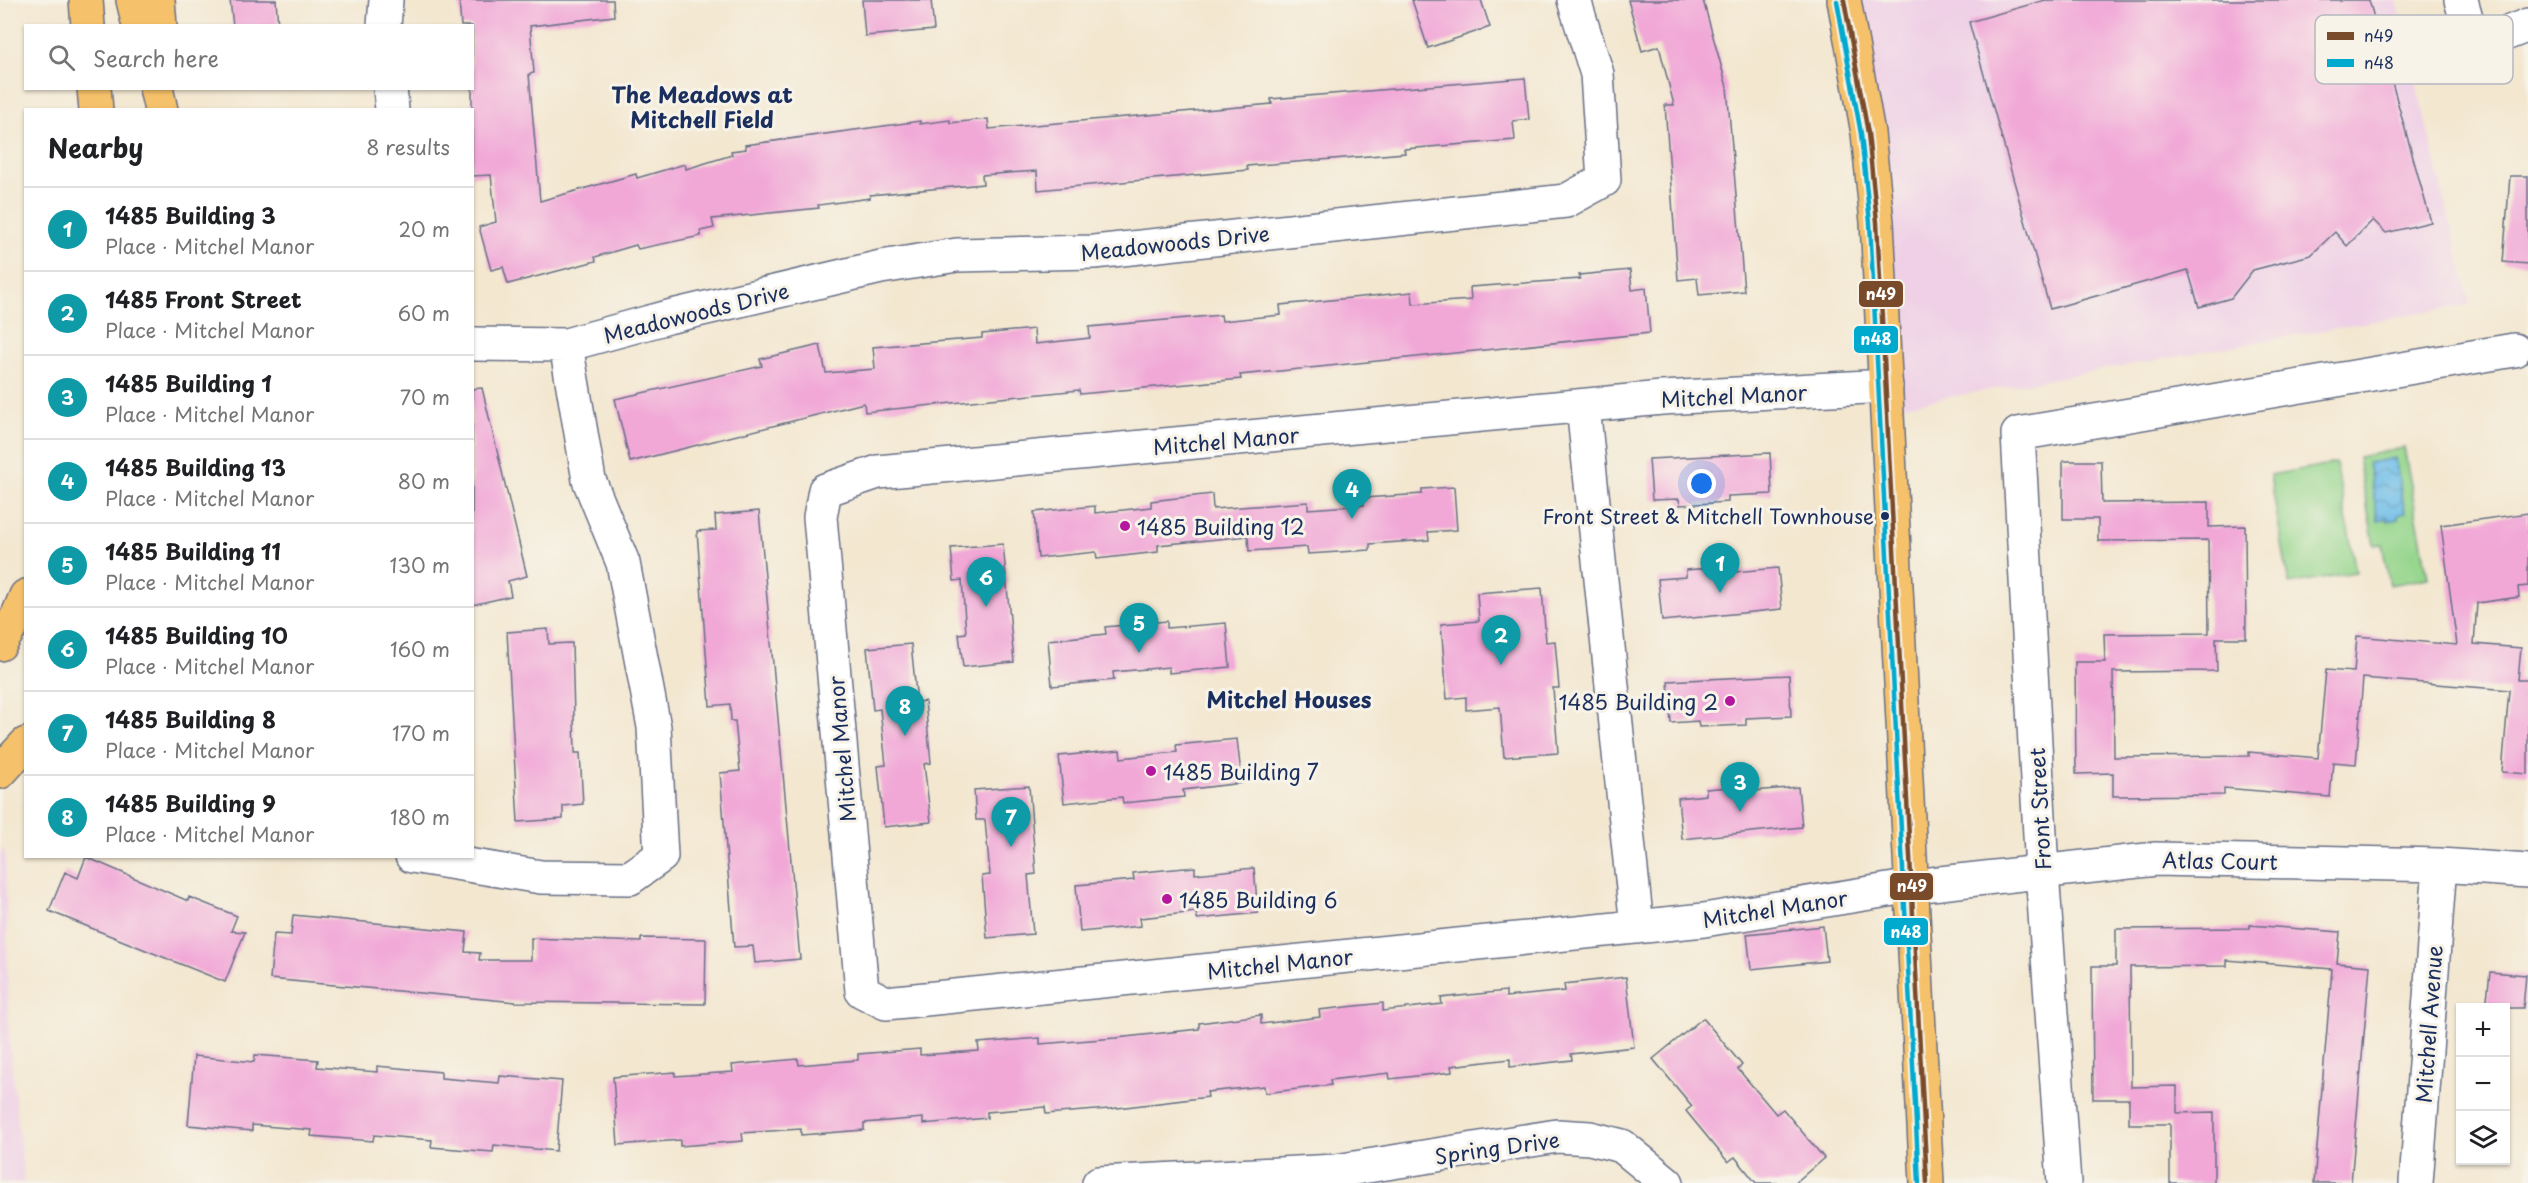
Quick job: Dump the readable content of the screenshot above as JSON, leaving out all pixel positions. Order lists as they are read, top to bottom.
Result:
{
  "streets": {
    "street": [
      "Meadowoods Drive",
      "Mitchel Manor",
      "Front Street",
      "Atlas Court",
      "Mitchell Avenue",
      "Spring Drive"
    ]
  },
  "crossings": [
    ["Mitchel Manor", "Atlas Court"],
    ["Front Street", "Atlas Court"],
    ["Atlas Court", "Mitchell Avenue"]
  ],
  "districts": ["The Meadows at Mitchell Field", "Mitchel Houses"],
  "places": [
    "Front Street & Mitchell Townhouse",
    "1485 Building 12",
    "1485 Building 2",
    "1485 Building 7",
    "1485 Building 6"
  ],
  "lines": ["transit line n49", "transit line n48"],
  "legend": ["n49", "n48"],
  "page": {
    "search": "Search here",
    "heading": ["Nearby", "8 results"],
    "list": [
      {
        "mark": "1",
        "name": "1485 Building 3",
        "note": "Place · Mitchel Manor",
        "value": "20 m"
      },
      {
        "mark": "2",
        "name": "1485 Front Street",
        "note": "Place · Mitchel Manor",
        "value": "60 m"
      },
      {
        "mark": "3",
        "name": "1485 Building 1",
        "note": "Place · Mitchel Manor",
        "value": "70 m"
      },
      {
        "mark": "4",
        "name": "1485 Building 13",
        "note": "Place · Mitchel Manor",
        "value": "80 m"
      },
      {
        "mark": "5",
        "name": "1485 Building 11",
        "note": "Place · Mitchel Manor",
        "value": "130 m"
      },
      {
        "mark": "6",
        "name": "1485 Building 10",
        "note": "Place · Mitchel Manor",
        "value": "160 m"
      },
      {
        "mark": "7",
        "name": "1485 Building 8",
        "note": "Place · Mitchel Manor",
        "value": "170 m"
      },
      {
        "mark": "8",
        "name": "1485 Building 9",
        "note": "Place · Mitchel Manor",
        "value": "180 m"
      }
    ],
    "pins": [
      "4",
      "1",
      "6",
      "5",
      "2",
      "8",
      "3",
      "7"
    ],
    "map_buttons": ["+", "−"]
  }
}
